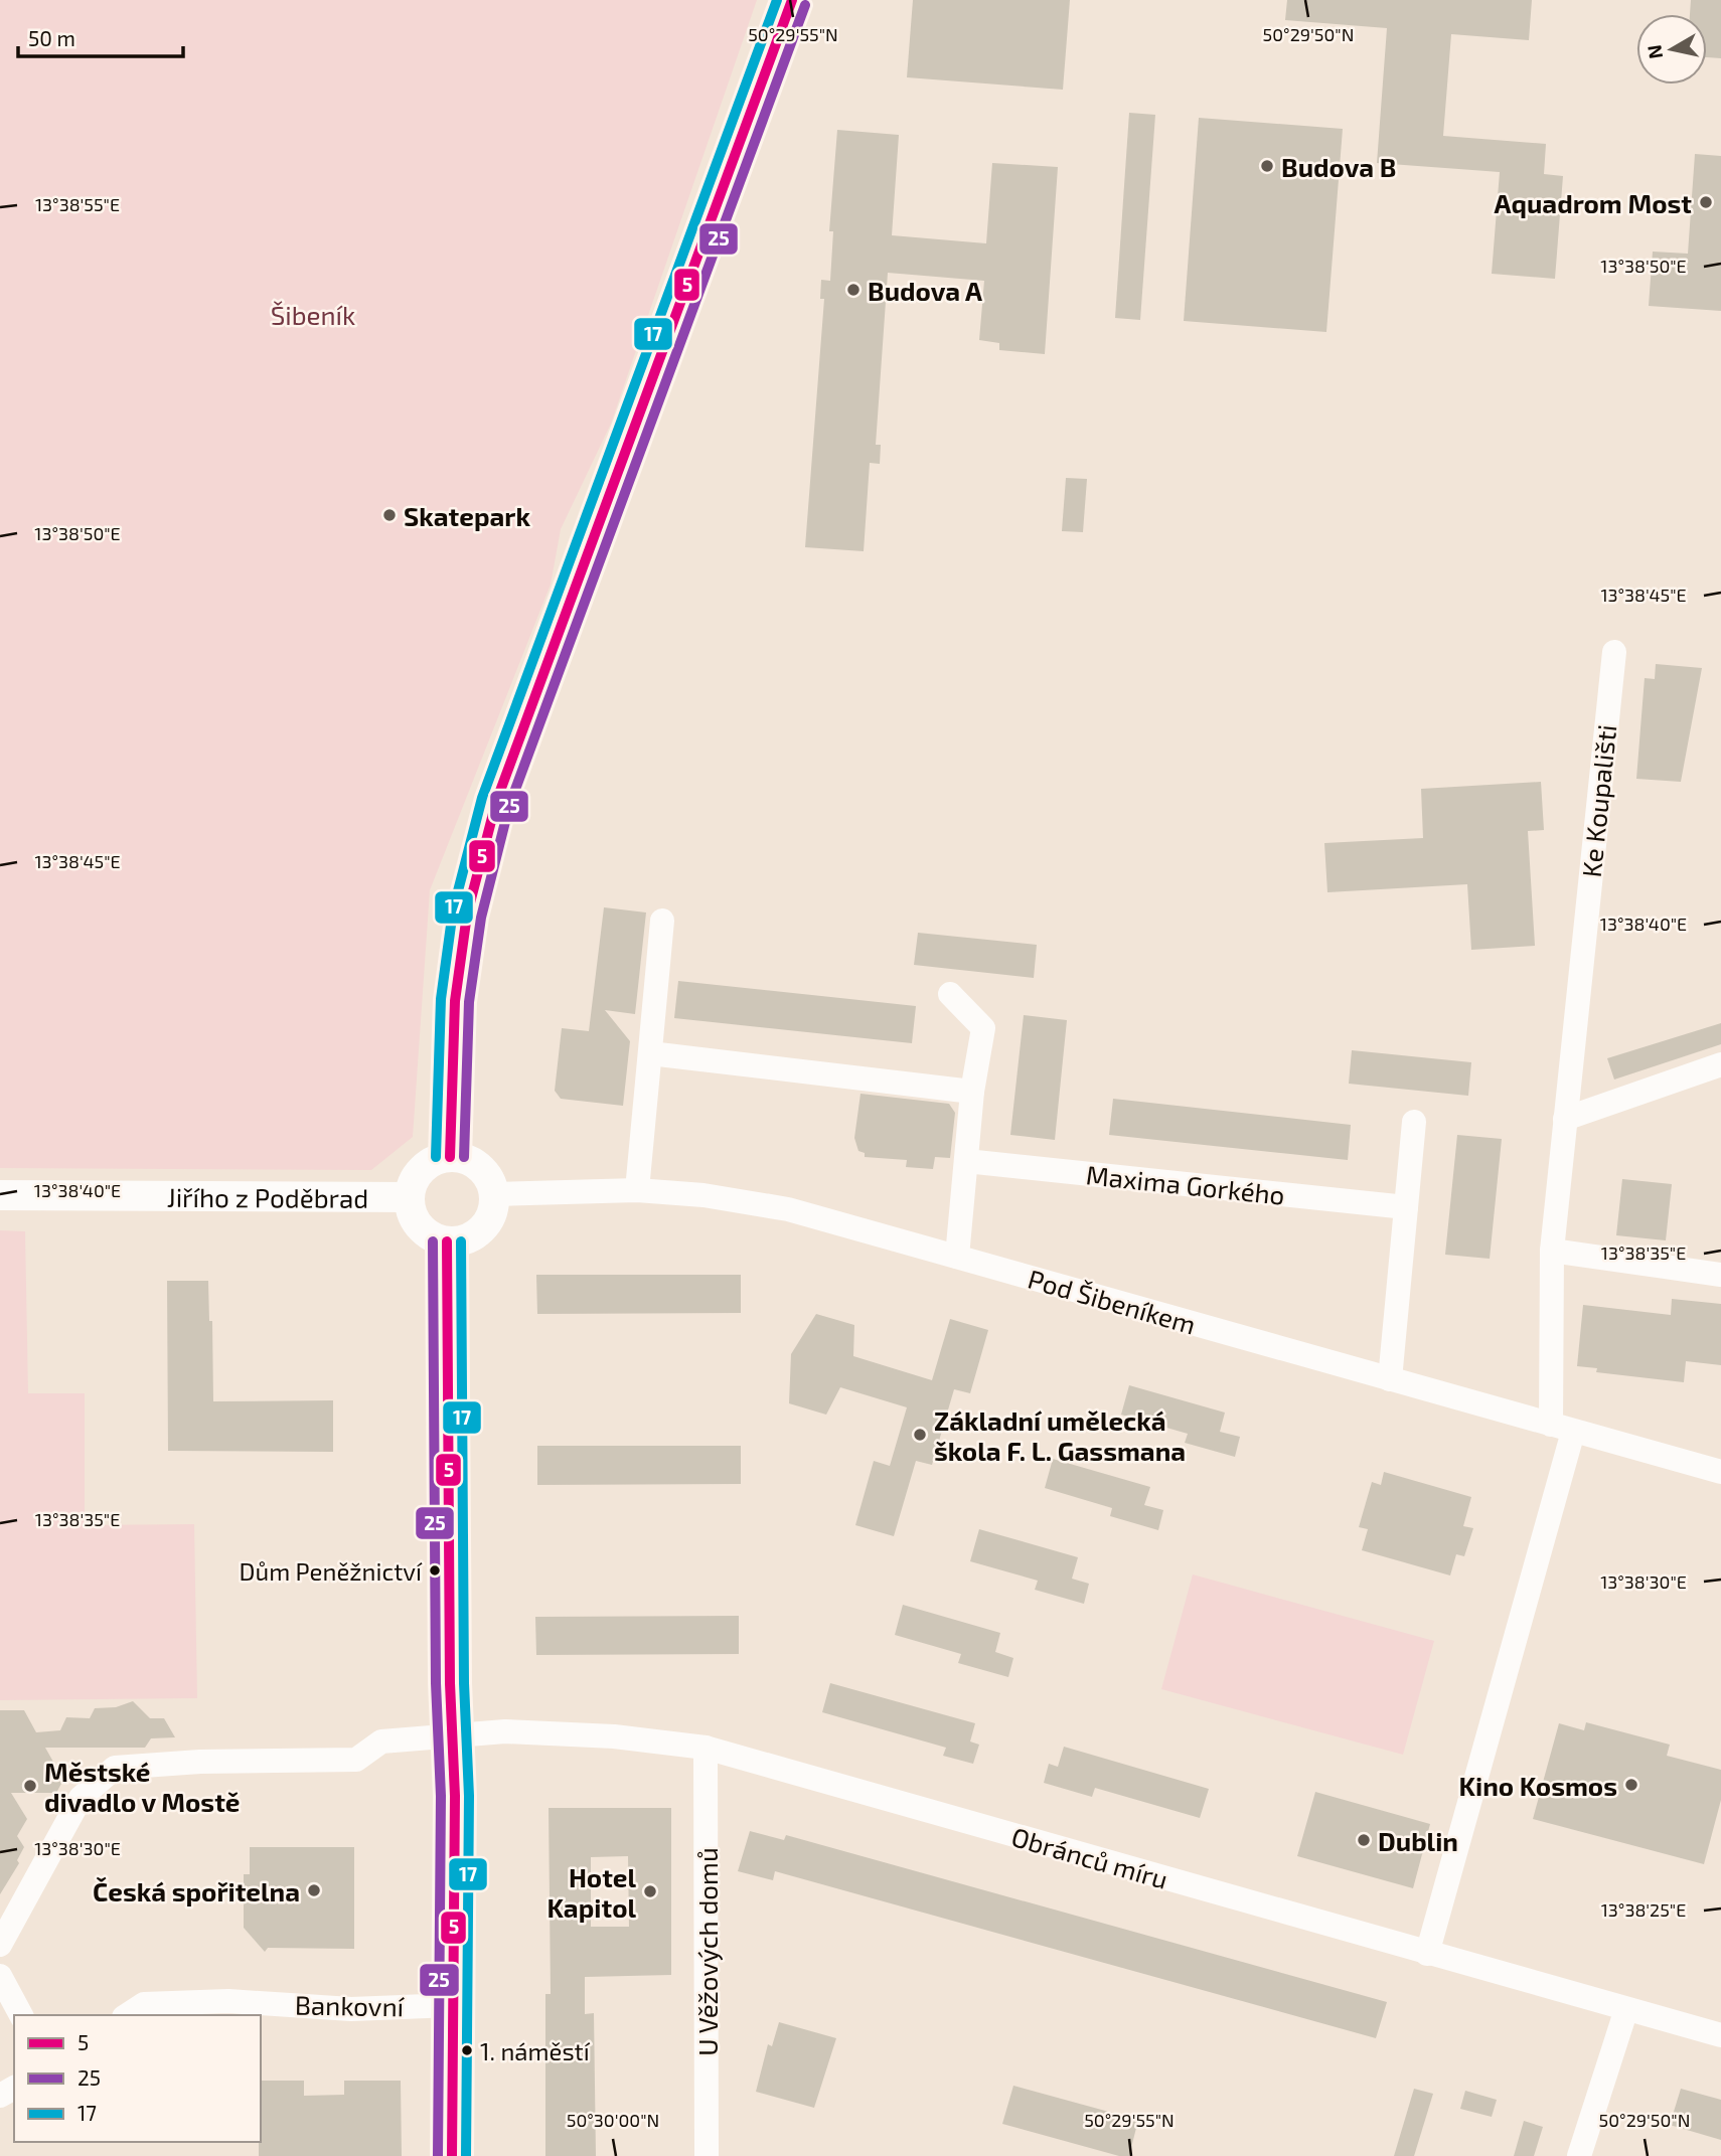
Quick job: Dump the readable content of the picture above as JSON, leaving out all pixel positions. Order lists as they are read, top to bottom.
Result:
{
  "streets": {
    "street": [
      "Ke Koupališti",
      "Maxima Gorkého",
      "Jiřího z Poděbrad",
      "Pod Šibeníkem",
      "Obránců míru",
      "U Věžových domů",
      "Bankovní"
    ]
  },
  "crossings": [
    ["Ke Koupališti", "Pod Šibeníkem"],
    ["Ke Koupališti", "Obránců míru"],
    ["Jiřího z Poděbrad", "Pod Šibeníkem"],
    ["Obránců míru", "U Věžových domů"]
  ],
  "parks": ["Šibeník"],
  "places": [
    "Budova B",
    "Aquadrom Most",
    "Budova A",
    "Skatepark",
    "Základní umělecká škola F. L. Gassmana",
    "Dům Peněžnictví",
    "Kino Kosmos",
    "Městské divadlo v Mostě",
    "Dublin",
    "Česká spořitelna",
    "Hotel Kapitol",
    "1. náměstí"
  ],
  "lines": ["transit line 5", "transit line 17", "transit line 25"],
  "legend": ["5", "25", "17"],
  "scale_bar": "50 m",
  "north": "left",
  "coordinates": [
    "50°29'55\"N",
    "50°29'50\"N",
    "13°38'55\"E",
    "13°38'50\"E",
    "13°38'45\"E",
    "13°38'40\"E",
    "13°38'35\"E",
    "13°38'30\"E",
    "13°38'25\"E",
    "50°30'00\"N"
  ]
}
